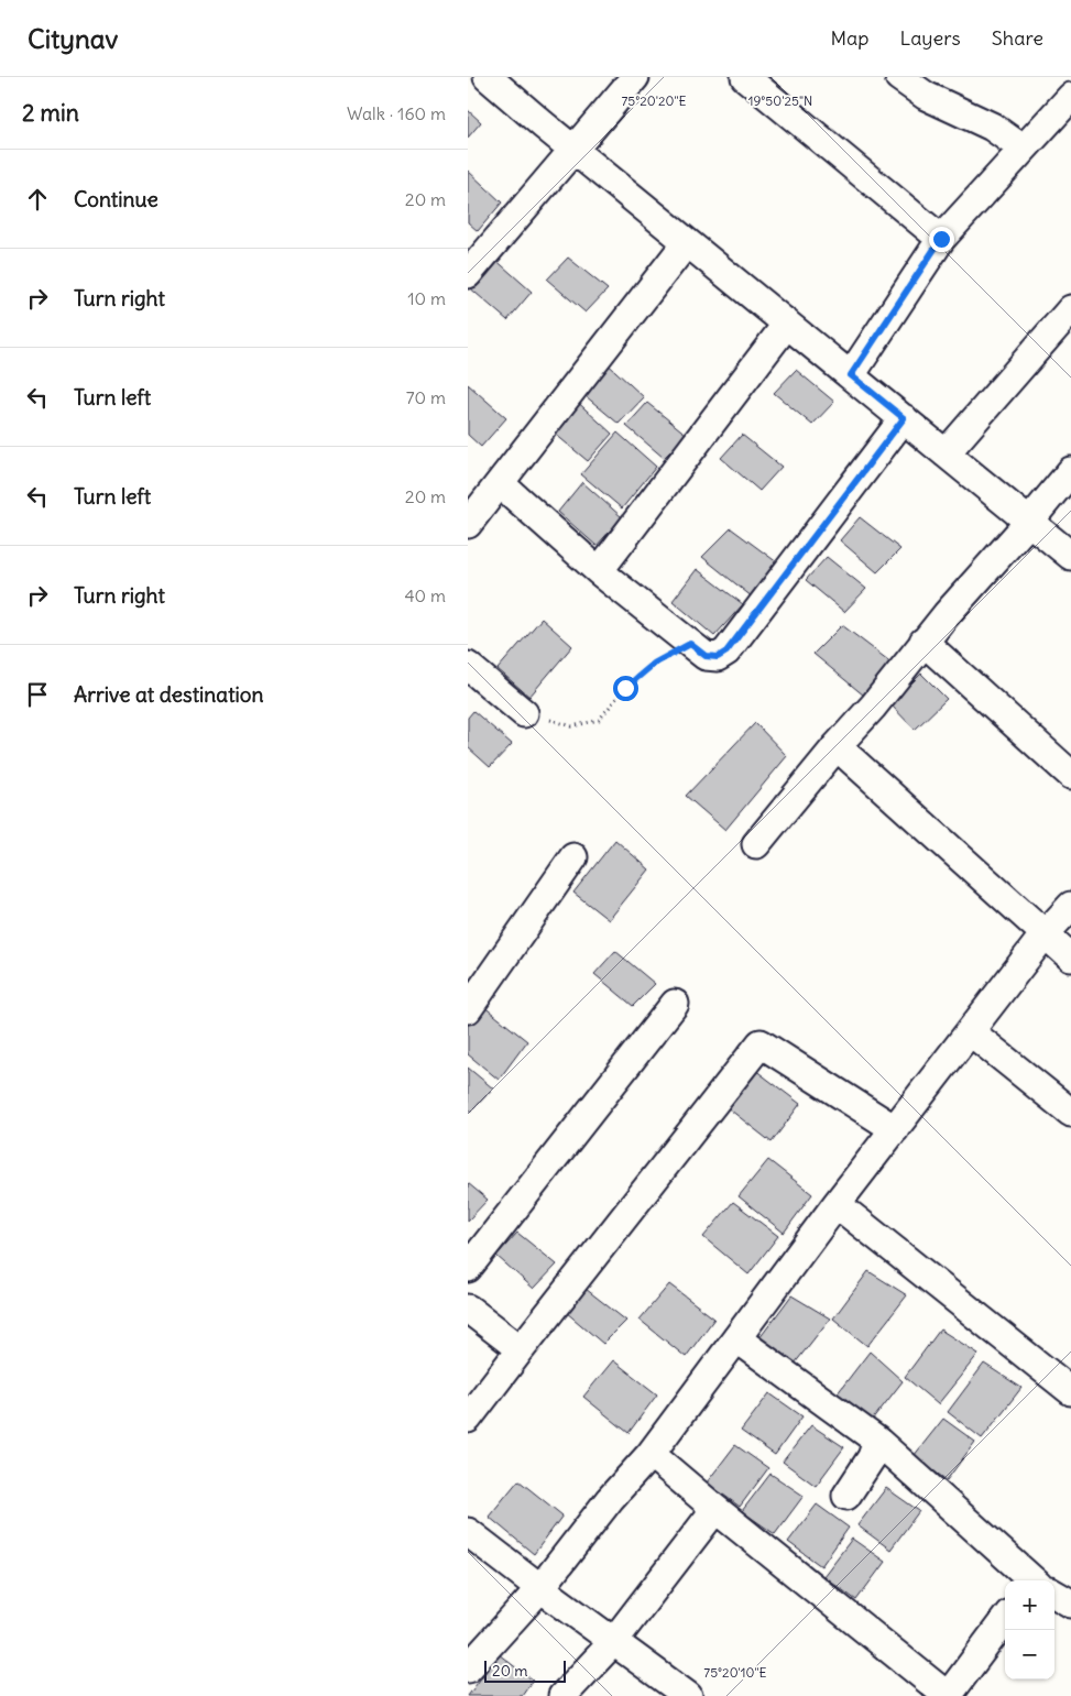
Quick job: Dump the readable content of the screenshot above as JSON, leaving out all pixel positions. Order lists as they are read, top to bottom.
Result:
{
  "scale_bar": "20 m",
  "page": {
    "header": "Citynav",
    "nav": ["Map", "Layers", "Share"],
    "heading": ["2 min", "Walk · 160 m"],
    "list": [
      ["Continue", "20 m"],
      ["Turn right", "10 m"],
      ["Turn left", "70 m"],
      ["Turn left", "20 m"],
      ["Turn right", "40 m"],
      "Arrive at destination"
    ],
    "map_buttons": ["+", "−"],
    "scale": "20 m"
  },
  "coordinates": ["75°20'20\"E", "19°50'25\"N", "75°20'10\"E"]
}
